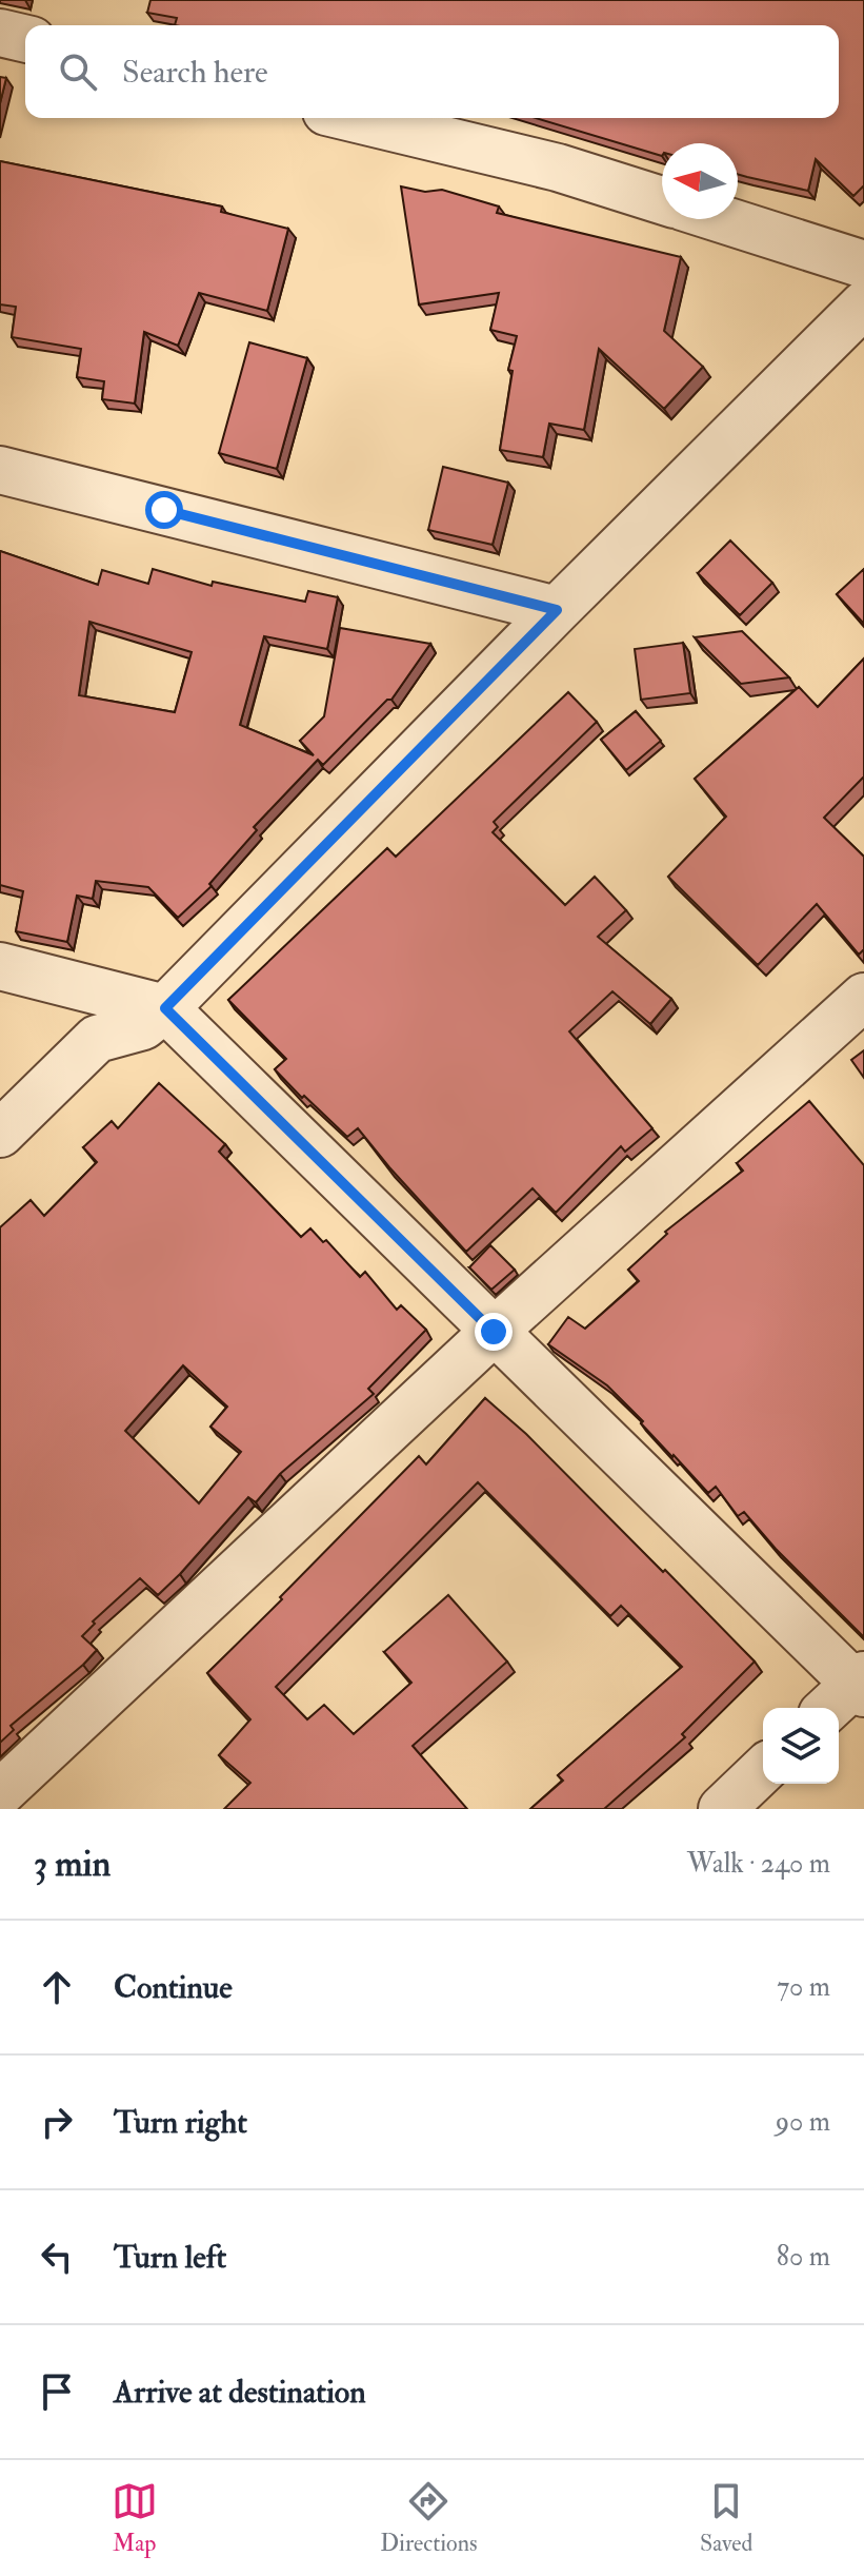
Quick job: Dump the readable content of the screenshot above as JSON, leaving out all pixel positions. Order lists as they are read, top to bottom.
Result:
{
  "north": "left",
  "page": {
    "search": "Search here",
    "heading": ["3 min", "Walk · 240 m"],
    "list": [
      ["Continue", "70 m"],
      ["Turn right", "90 m"],
      ["Turn left", "80 m"],
      "Arrive at destination"
    ],
    "nav": ["Map", "Directions", "Saved"]
  }
}
